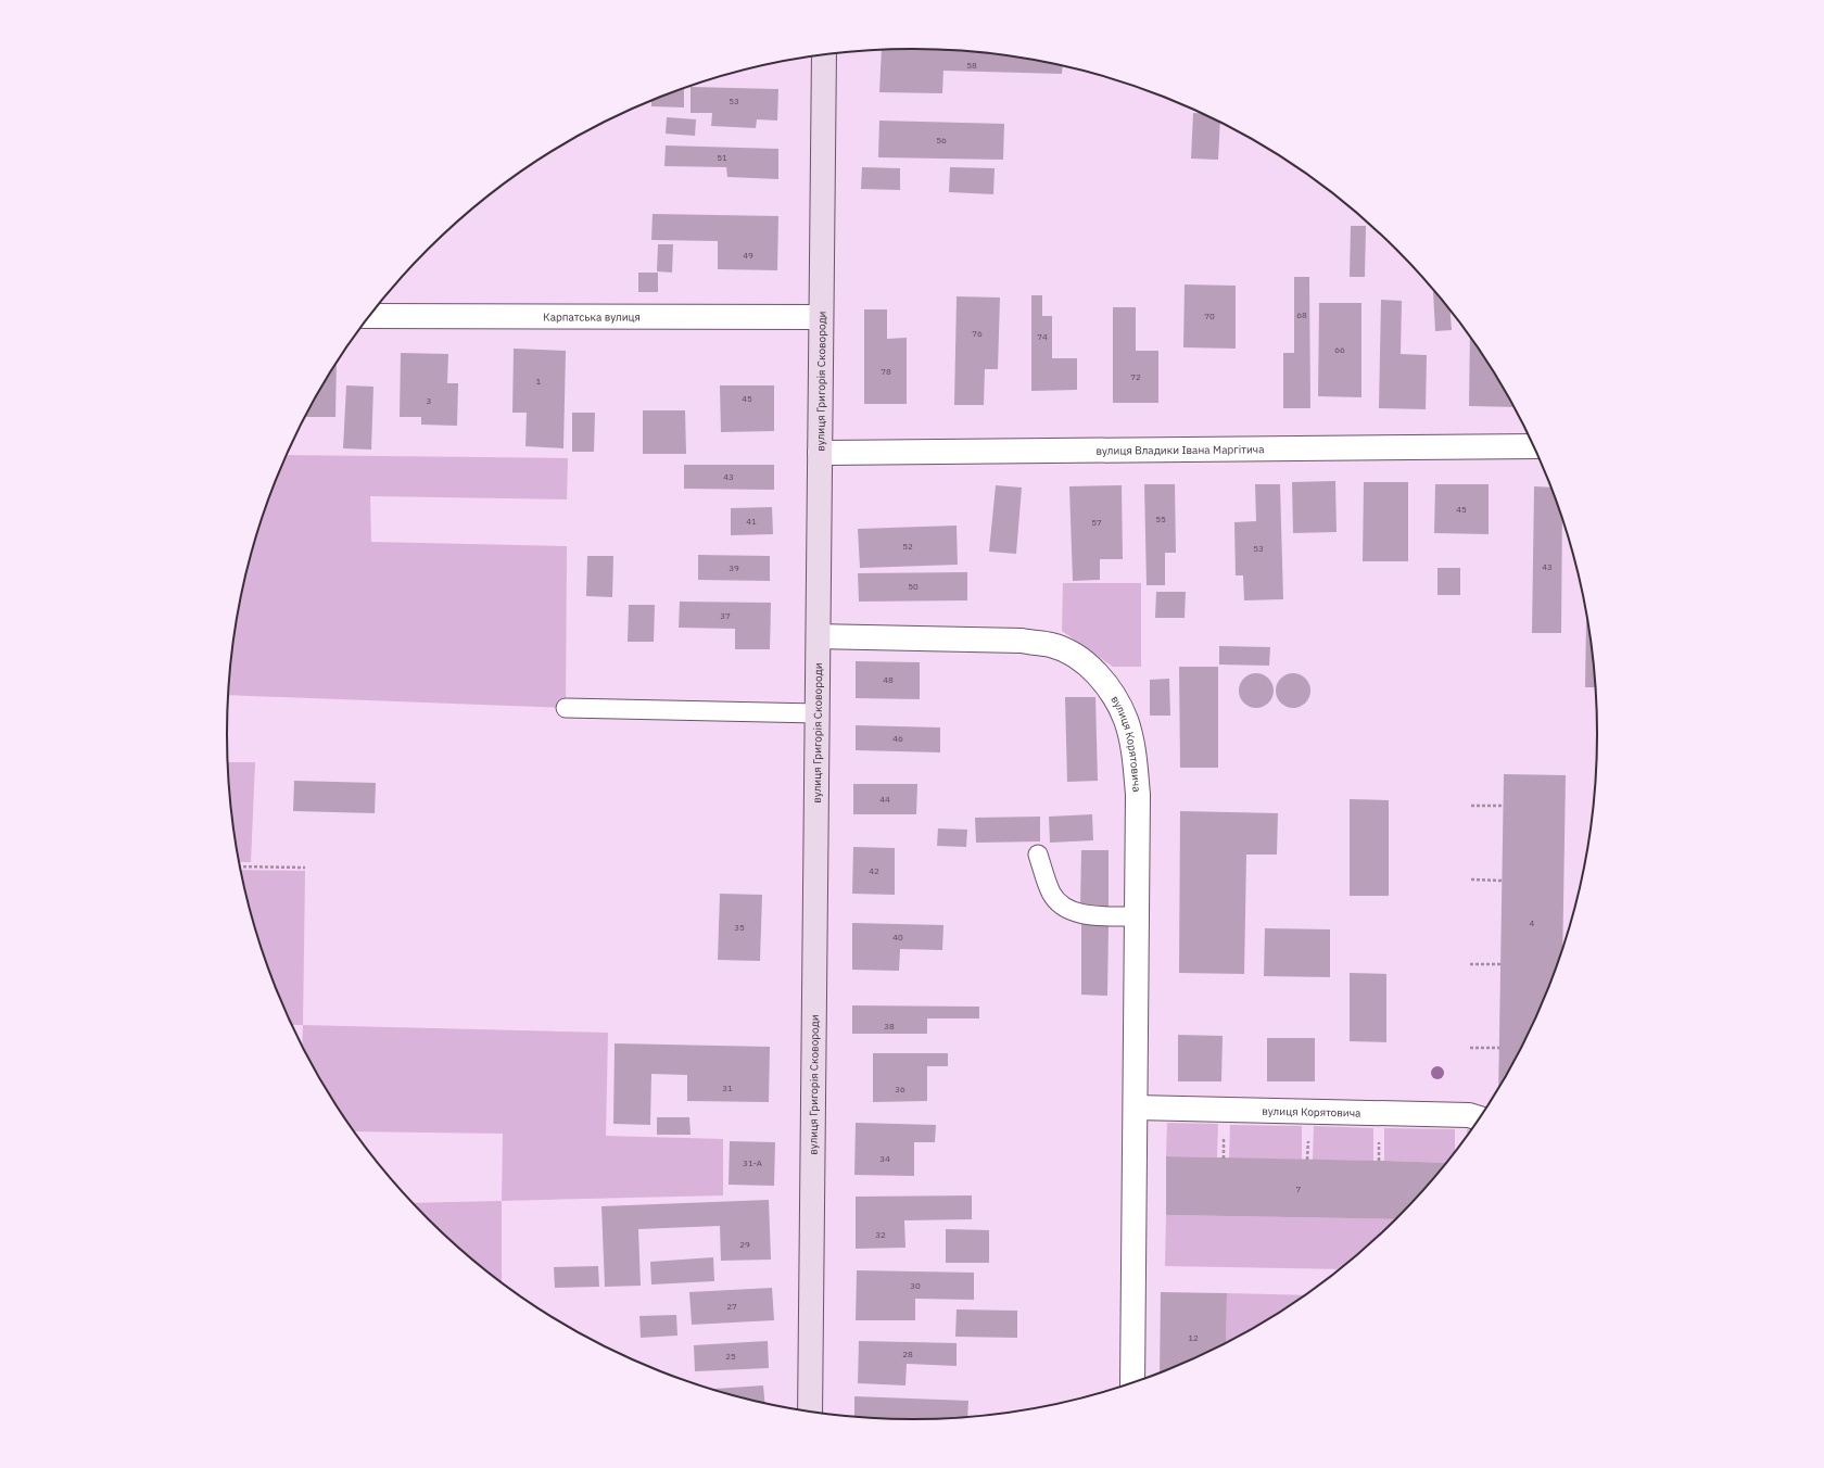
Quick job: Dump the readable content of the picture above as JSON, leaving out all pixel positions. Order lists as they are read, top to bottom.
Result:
{
  "streets": {
    "main road": ["вулиця Григорія Сковороди"],
    "street": ["Карпатська вулиця", "вулиця Владики Івана Маргітича", "вулиця Корятовича"]
  },
  "crossings": [
    ["Карпатська вулиця", "вулиця Григорія Сковороди"],
    ["вулиця Григорія Сковороди", "вулиця Владики Івана Маргітича"],
    ["вулиця Григорія Сковороди", "вулиця Корятовича"]
  ],
  "house_numbers": [
    "58",
    "53",
    "56",
    "51",
    "49",
    "68",
    "70",
    "76",
    "74",
    "66",
    "78",
    "72",
    "1",
    "45",
    "3",
    "43",
    "45",
    "55",
    "41",
    "57",
    "52",
    "53",
    "43",
    "39",
    "50",
    "37",
    "48",
    "46",
    "44",
    "42",
    "4",
    "35",
    "40",
    "38",
    "31",
    "36",
    "34",
    "31-А",
    "7",
    "32",
    "29",
    "30",
    "27",
    "12",
    "28",
    "25"
  ]
}
